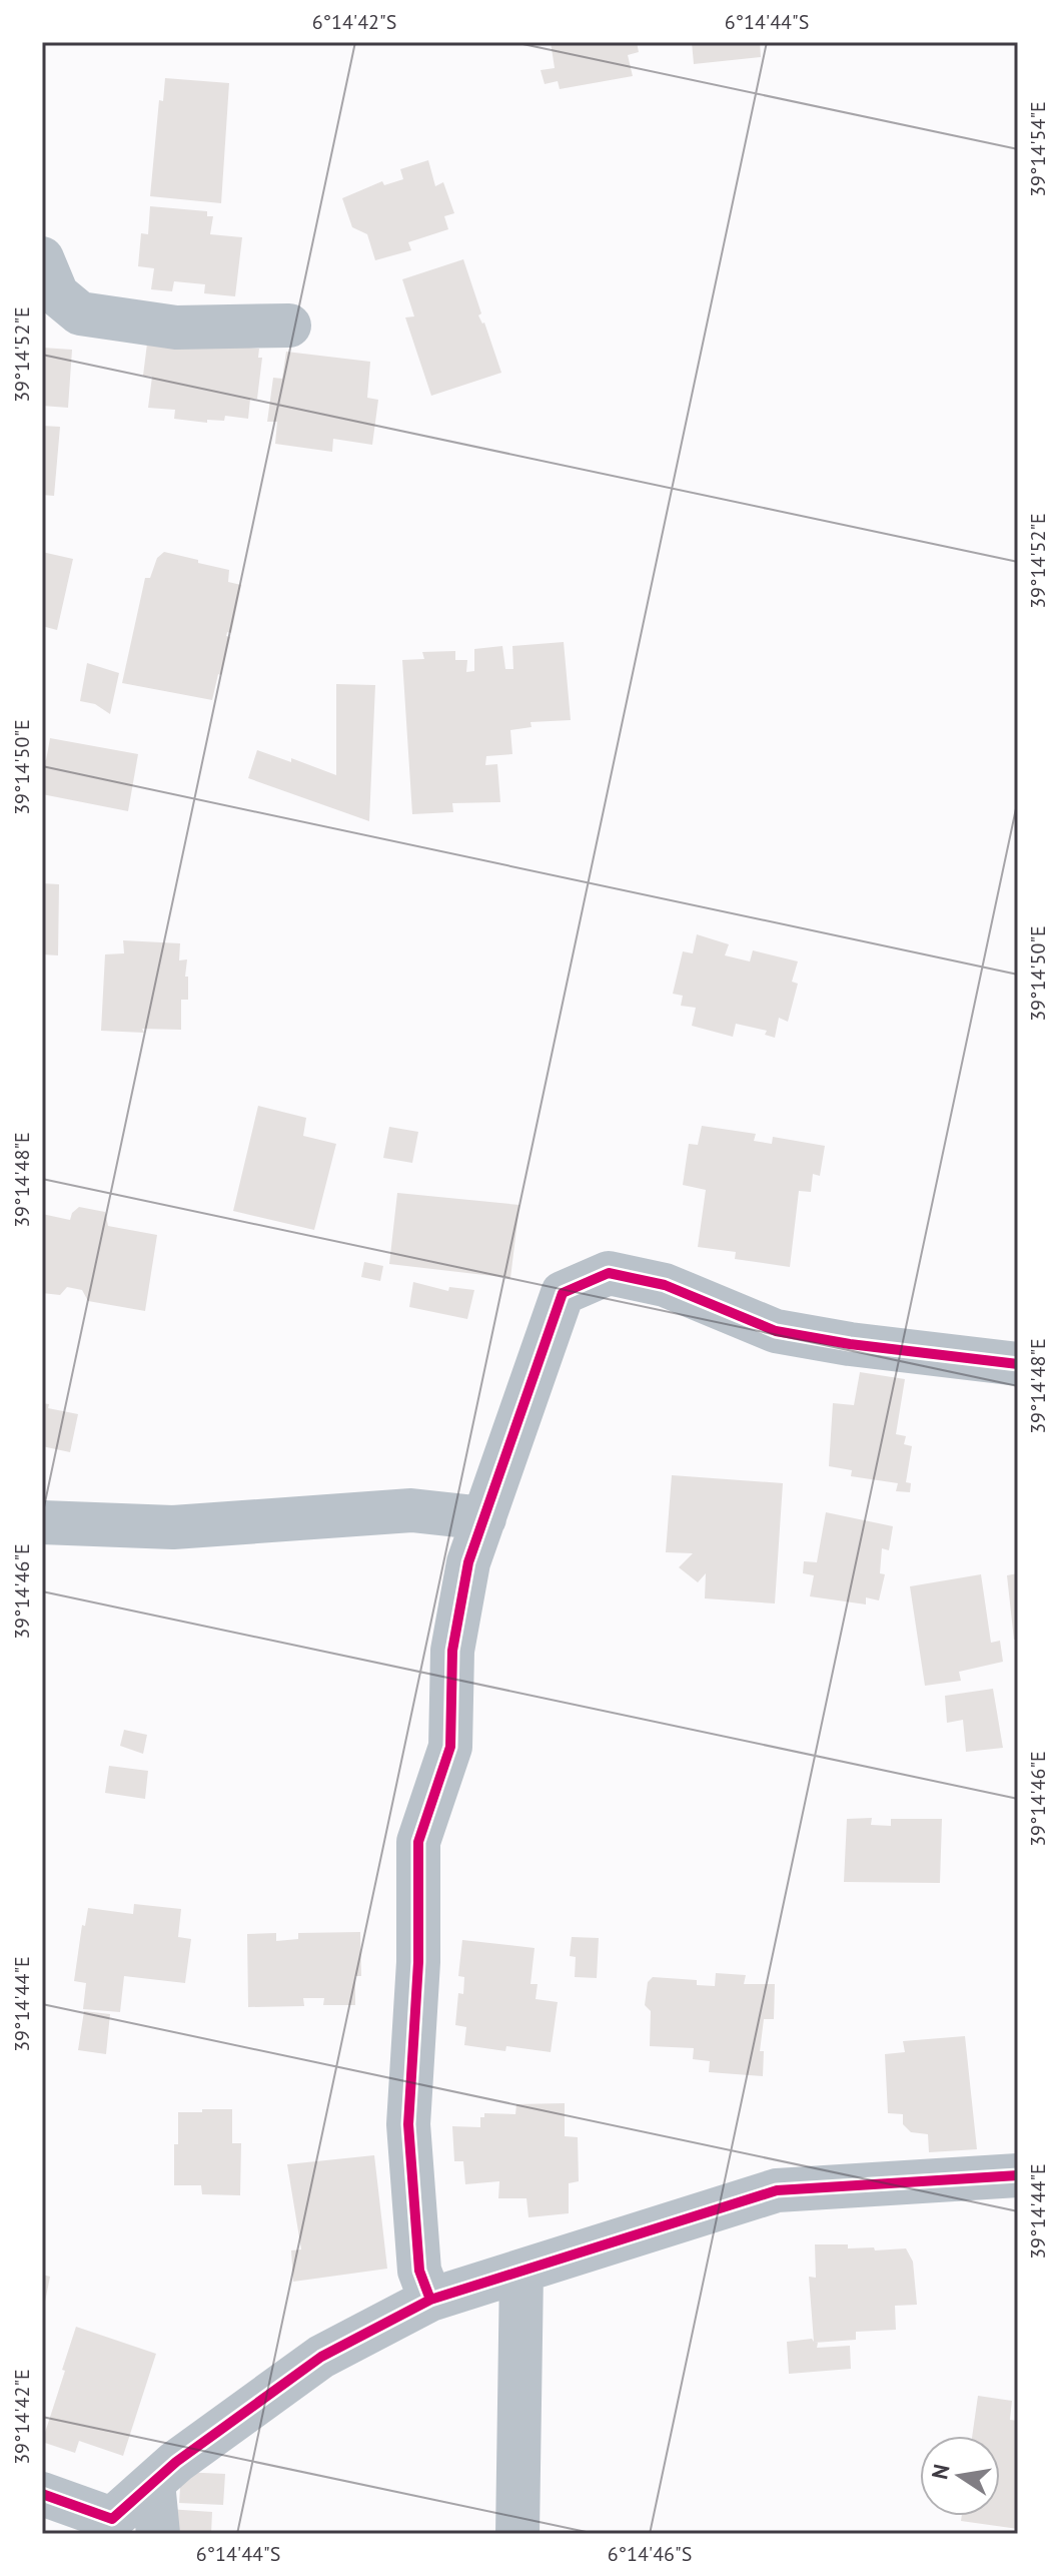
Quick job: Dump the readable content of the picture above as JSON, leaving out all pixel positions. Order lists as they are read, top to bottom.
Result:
{
  "north": "left",
  "coordinates": [
    "6°14'42\"S",
    "6°14'44\"S",
    "39°14'54\"E",
    "39°14'52\"E",
    "39°14'50\"E",
    "39°14'48\"E",
    "39°14'46\"E",
    "39°14'44\"E",
    "39°14'42\"E",
    "6°14'46\"S"
  ]
}
